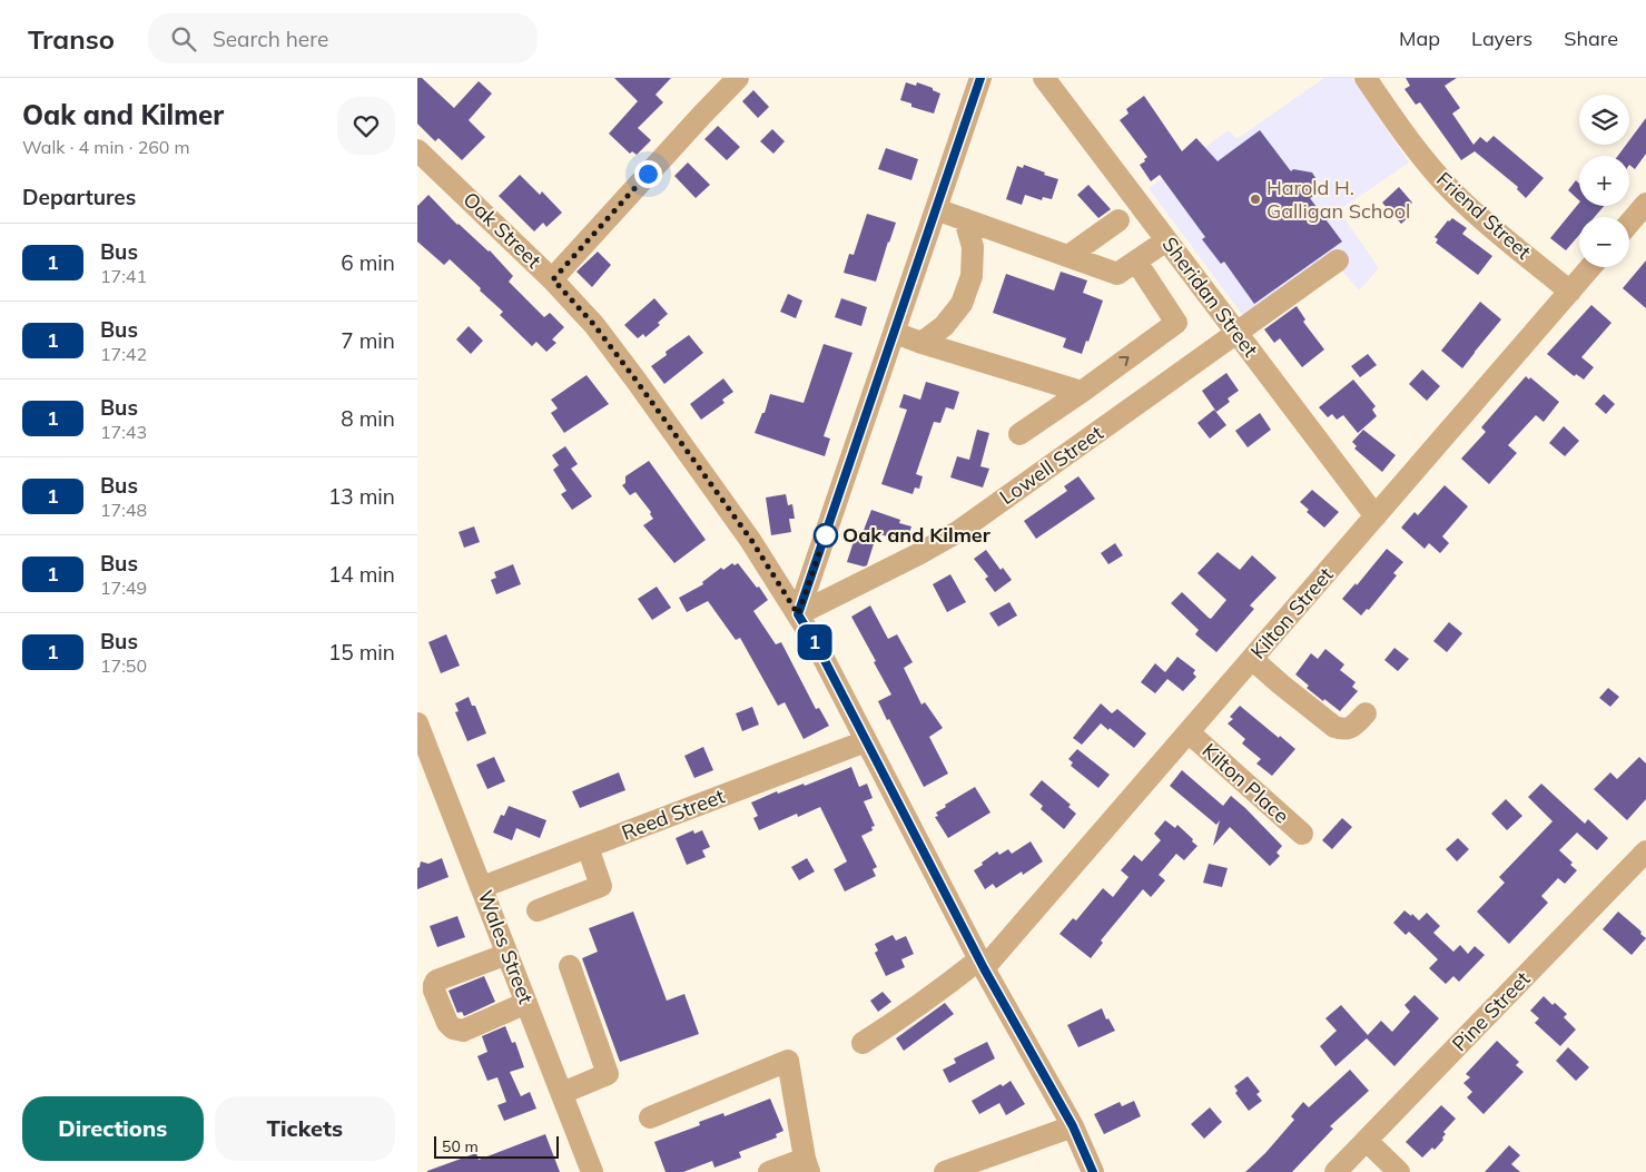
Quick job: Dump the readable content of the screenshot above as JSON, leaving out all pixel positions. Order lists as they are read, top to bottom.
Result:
{
  "streets": {
    "street": [
      "Friend Street",
      "Oak Street",
      "Sheridan Street",
      "Lowell Street",
      "Kilton Street",
      "Kilton Place",
      "Reed Street",
      "Wales Street",
      "Pine Street"
    ]
  },
  "crossings": [
    ["Friend Street", "Kilton Street"],
    ["Oak Street", "Lowell Street"],
    ["Oak Street", "Kilton Street"],
    ["Oak Street", "Reed Street"],
    ["Sheridan Street", "Lowell Street"],
    ["Sheridan Street", "Kilton Street"],
    ["Kilton Street", "Kilton Place"],
    ["Reed Street", "Wales Street"]
  ],
  "places": ["Harold H. Galligan School", "Oak and Kilmer"],
  "lines": ["bus line 1"],
  "scale_bar": "50 m",
  "page": {
    "header": "Transo",
    "search": "Search here",
    "nav": ["Map", "Layers", "Share"],
    "heading": [
      ["Oak and Kilmer", "Walk · 4 min · 260 m"],
      "Departures"
    ],
    "on_map": "1",
    "map_buttons": ["+", "−"],
    "list": [
      {
        "mark": "1",
        "name": "Bus",
        "note": "17:41",
        "value": "6 min"
      },
      {
        "mark": "1",
        "name": "Bus",
        "note": "17:42",
        "value": "7 min"
      },
      {
        "mark": "1",
        "name": "Bus",
        "note": "17:43",
        "value": "8 min"
      },
      {
        "mark": "1",
        "name": "Bus",
        "note": "17:48",
        "value": "13 min"
      },
      {
        "mark": "1",
        "name": "Bus",
        "note": "17:49",
        "value": "14 min"
      },
      {
        "mark": "1",
        "name": "Bus",
        "note": "17:50",
        "value": "15 min"
      }
    ],
    "buttons": ["Directions", "Tickets"],
    "scale": "50 m"
  }
}
